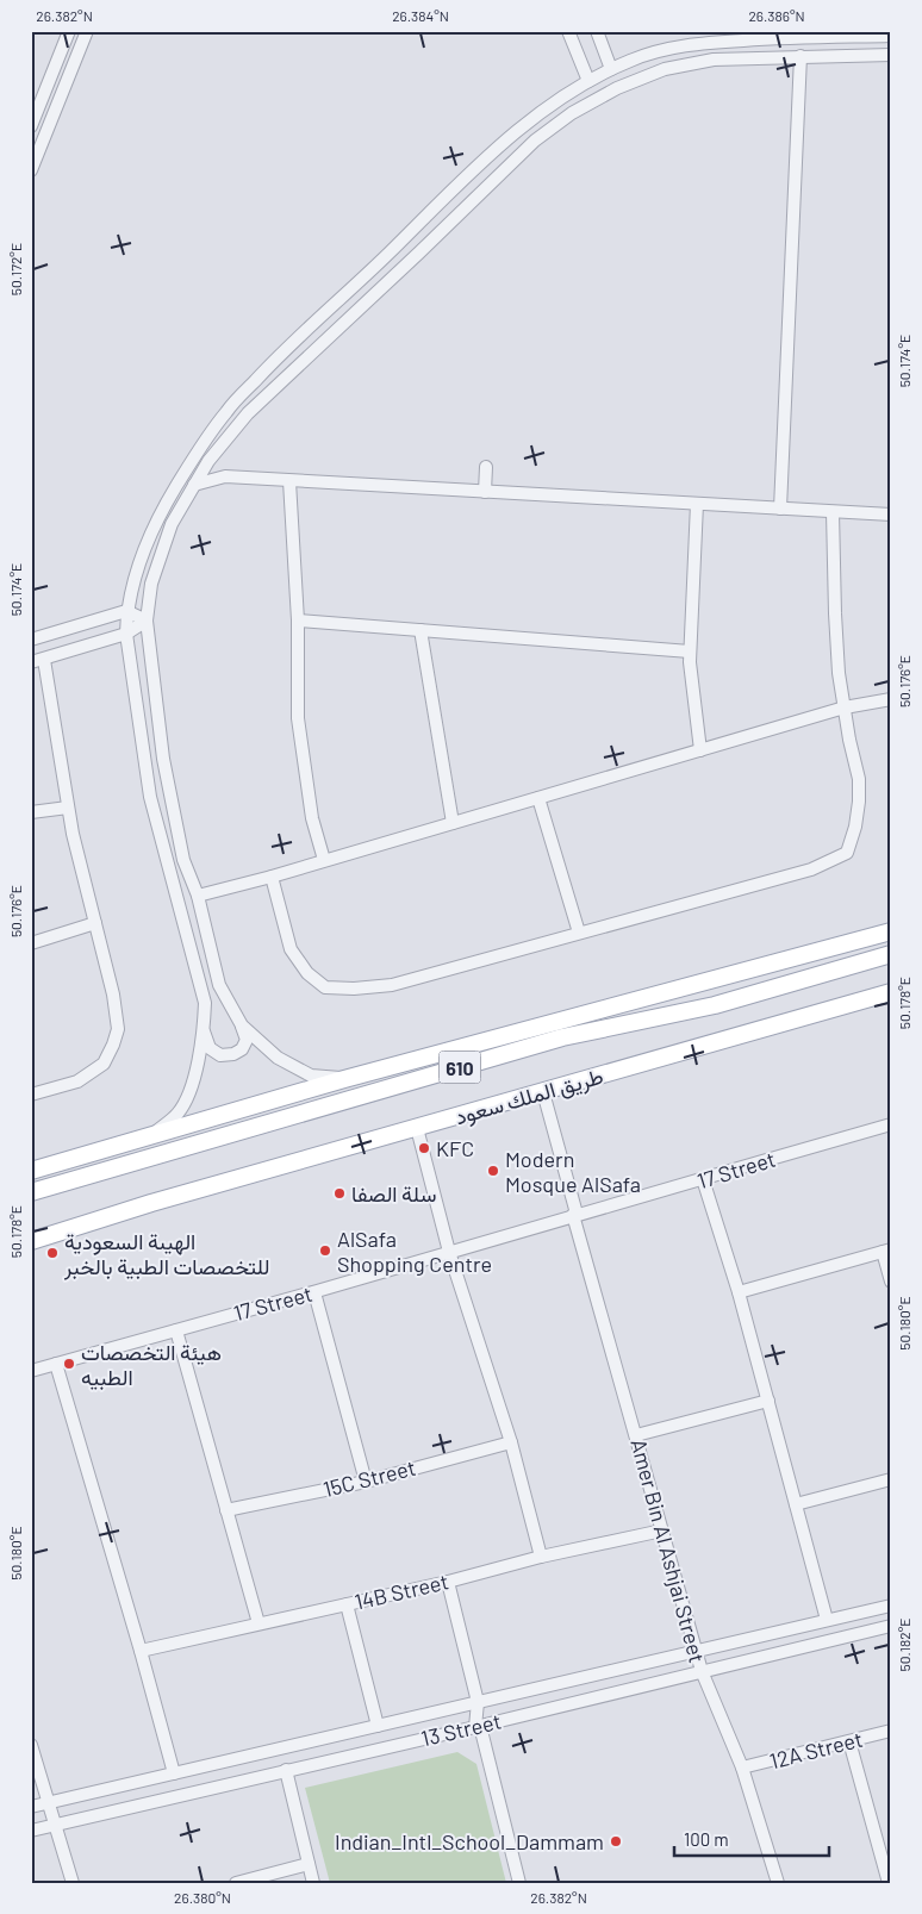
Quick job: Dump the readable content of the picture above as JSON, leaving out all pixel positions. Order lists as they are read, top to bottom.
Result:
{
  "streets": {
    "main road": ["610", "طريق الملك سعود"],
    "street": [
      "17 Street",
      "15C Street",
      "Amer Bin Al Ashjai Street",
      "14B Street",
      "13 Street",
      "12A Street"
    ]
  },
  "crossings": [
    ["طريق الملك سعود", "Amer Bin Al Ashjai Street"],
    ["17 Street", "Amer Bin Al Ashjai Street"],
    ["Amer Bin Al Ashjai Street", "14B Street"],
    ["Amer Bin Al Ashjai Street", "13 Street"],
    ["Amer Bin Al Ashjai Street", "12A Street"]
  ],
  "places": [
    "KFC",
    "Modern Mosque AlSafa",
    "سلة الصفا",
    "AlSafa Shopping Centre",
    "الهيىة السعودية للتخصصات الطبية بالخبر",
    "هيئة التخصصات الطبيه",
    "Indian_Intl_School_Dammam"
  ],
  "scale_bar": "100 m",
  "coordinates": [
    "26.382°N",
    "26.384°N",
    "26.386°N",
    "50.172°E",
    "50.174°E",
    "50.176°E",
    "50.178°E",
    "50.180°E",
    "50.182°E",
    "26.380°N"
  ]
}
